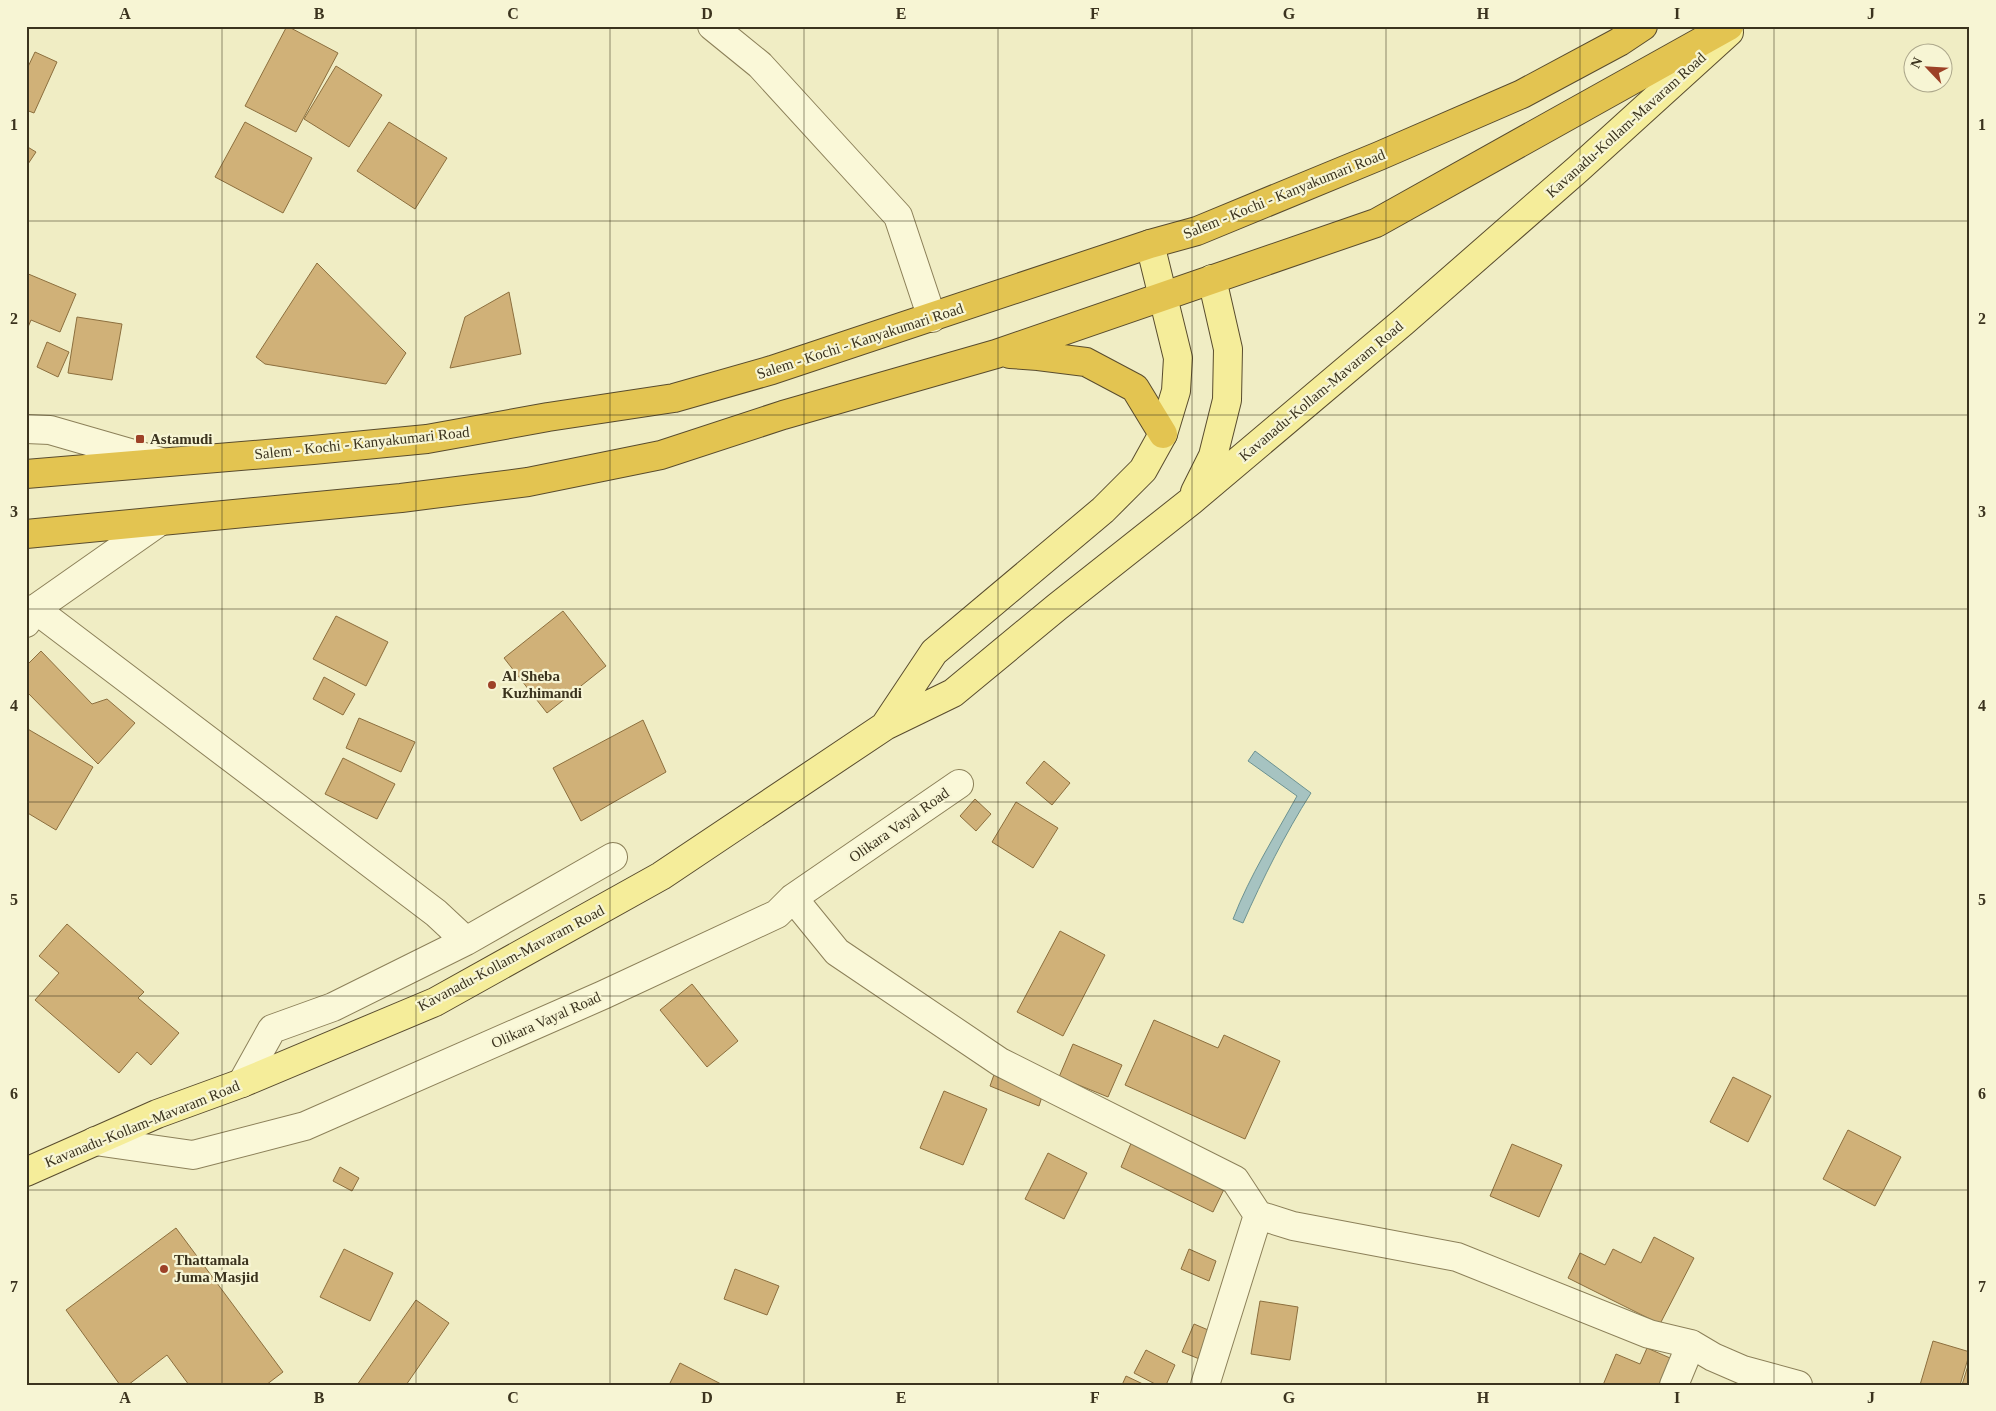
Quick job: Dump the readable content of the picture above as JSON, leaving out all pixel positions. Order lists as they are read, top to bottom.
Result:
{
  "streets": {
    "highway": ["Salem - Kochi - Kanyakumari Road"],
    "main road": ["Kavanadu-Kollam-Mavaram Road"],
    "street": ["Olikara Vayal Road"]
  },
  "crossings": [
    ["Kavanadu-Kollam-Mavaram Road", "Salem - Kochi - Kanyakumari Road"],
    ["Kavanadu-Kollam-Mavaram Road", "Olikara Vayal Road"]
  ],
  "places": {
    "transit": ["Astamudi"],
    "other": ["Al Sheba Kuzhimandi", "Thattamala Juma Masjid"]
  },
  "north": "top left",
  "grid": {
    "columns": [
      "A",
      "B",
      "C",
      "D",
      "E",
      "F",
      "G",
      "H",
      "I",
      "J"
    ],
    "rows": [
      "1",
      "2",
      "3",
      "4",
      "5",
      "6",
      "7"
    ]
  }
}
